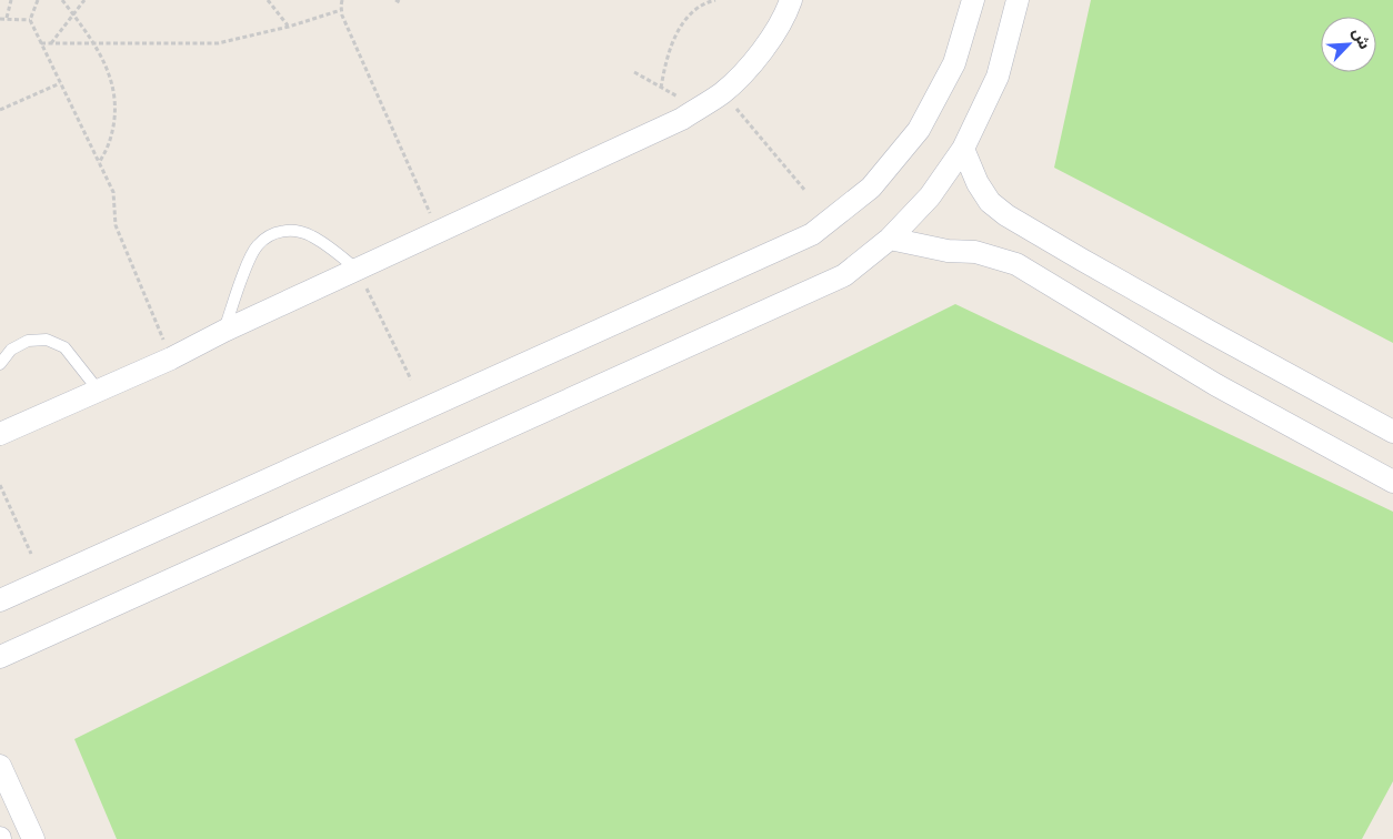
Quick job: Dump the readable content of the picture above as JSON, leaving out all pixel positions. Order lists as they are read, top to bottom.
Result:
{
  "north": "top right"
}
